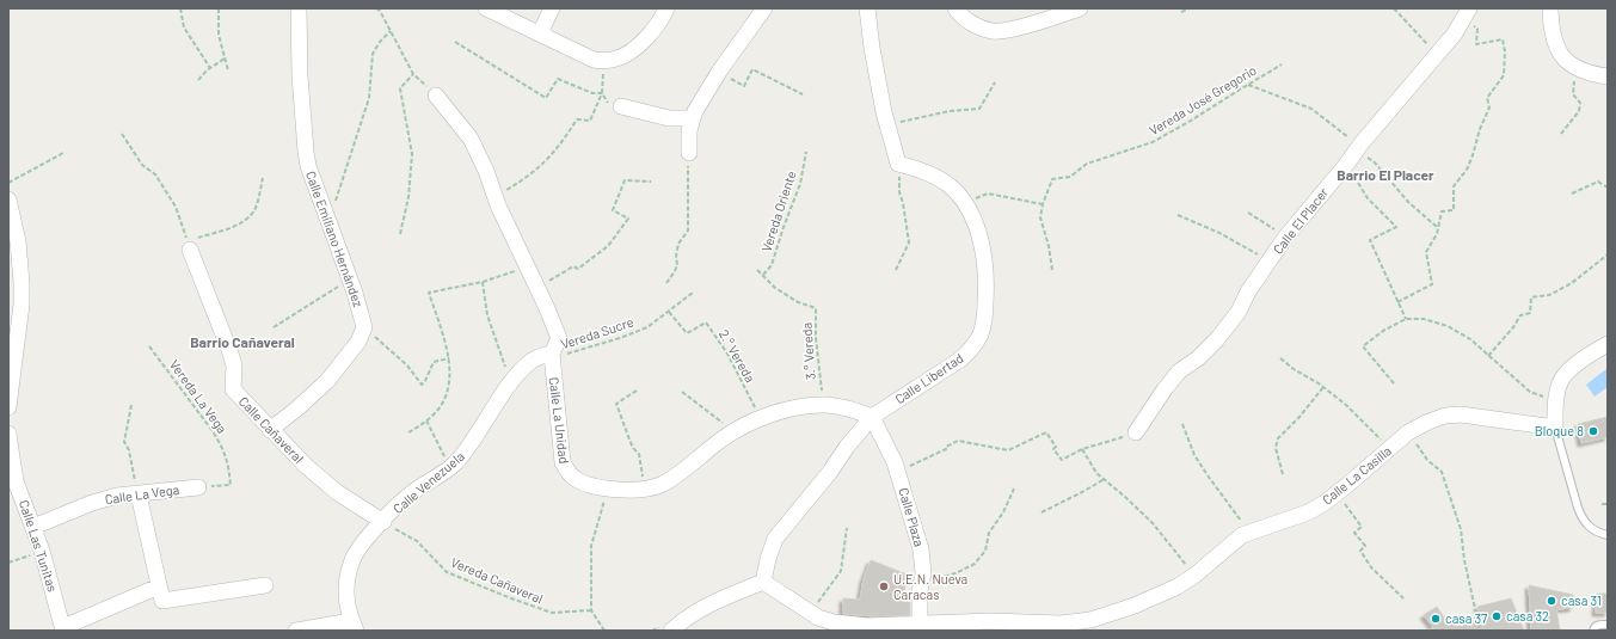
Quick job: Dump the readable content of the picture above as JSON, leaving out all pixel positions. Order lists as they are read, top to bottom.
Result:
{
  "streets": {
    "street": [
      "Calle El Placer",
      "Calle Emiliano Hernández",
      "Calle Libertad",
      "Calle La Unidad",
      "Calle Cañaveral",
      "Calle La Casilla",
      "Calle Venezuela",
      "Calle La Vega",
      "Calle Plaza",
      "Calle Las Tunitas"
    ],
    "path": [
      "Vereda José Gregorio",
      "Vereda Oriente",
      "Vereda Sucre",
      "3.° Vereda",
      "2.° Vereda",
      "Vereda La Vega",
      "Vereda Cañaveral"
    ]
  },
  "crossings": [
    ["Vereda Oriente", "3.° Vereda"],
    ["Vereda Sucre", "2.° Vereda"],
    ["Vereda Sucre", "Calle La Unidad"],
    ["Vereda Sucre", "Calle Venezuela"],
    ["3.° Vereda", "Calle La Unidad"],
    ["2.° Vereda", "Calle La Unidad"],
    ["Calle Libertad", "Calle La Unidad"],
    ["Calle Libertad", "Calle La Casilla"],
    ["Calle Libertad", "Calle Plaza"],
    ["Vereda La Vega", "Calle La Vega"],
    ["Calle La Unidad", "Calle Venezuela"],
    ["Calle La Unidad", "Calle Plaza"],
    ["Calle Cañaveral", "Calle Venezuela"],
    ["Calle Cañaveral", "Vereda Cañaveral"],
    ["Calle La Casilla", "Calle Plaza"],
    ["Calle Venezuela", "Vereda Cañaveral"],
    ["Calle La Vega", "Calle Las Tunitas"]
  ],
  "districts": ["Barrio El Placer", "Barrio Cañaveral"],
  "places": [
    "Bloque 8",
    "U.E.N. Nueva Caracas",
    "casa 31",
    "casa 32",
    "casa 37"
  ]
}
